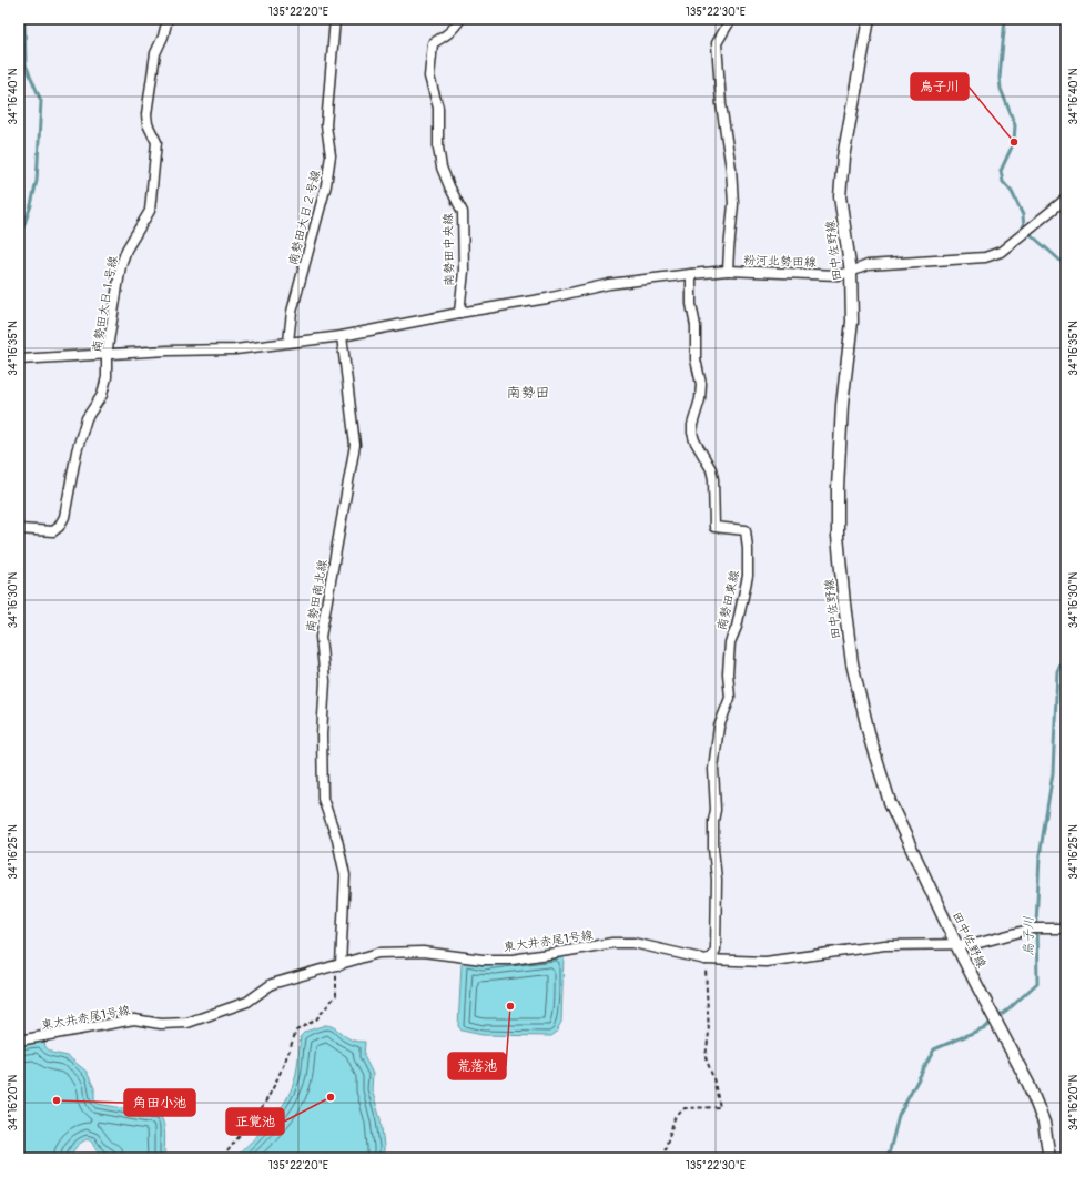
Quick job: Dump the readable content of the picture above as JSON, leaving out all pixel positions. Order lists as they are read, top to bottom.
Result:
{
  "streets": {
    "street": [
      "南勢田大日２号線",
      "南勢田中央線",
      "田中佐野線",
      "粉河北勢田線",
      "南勢田大日１号線",
      "南勢田南北線",
      "南勢田東線",
      "東大井赤尾1号線"
    ]
  },
  "crossings": [
    ["田中佐野線", "粉河北勢田線"],
    ["田中佐野線", "東大井赤尾1号線"],
    ["南勢田南北線", "東大井赤尾1号線"],
    ["南勢田東線", "東大井赤尾1号線"]
  ],
  "districts": ["南勢田"],
  "water": ["烏子川"],
  "places": [
    "烏子川",
    "荒落池",
    "正覚池",
    "角田小池"
  ],
  "coordinates": [
    "135°22'20\"E",
    "135°22'30\"E",
    "34°16'40\"N",
    "34°16'35\"N",
    "34°16'30\"N",
    "34°16'25\"N",
    "34°16'20\"N"
  ]
}
